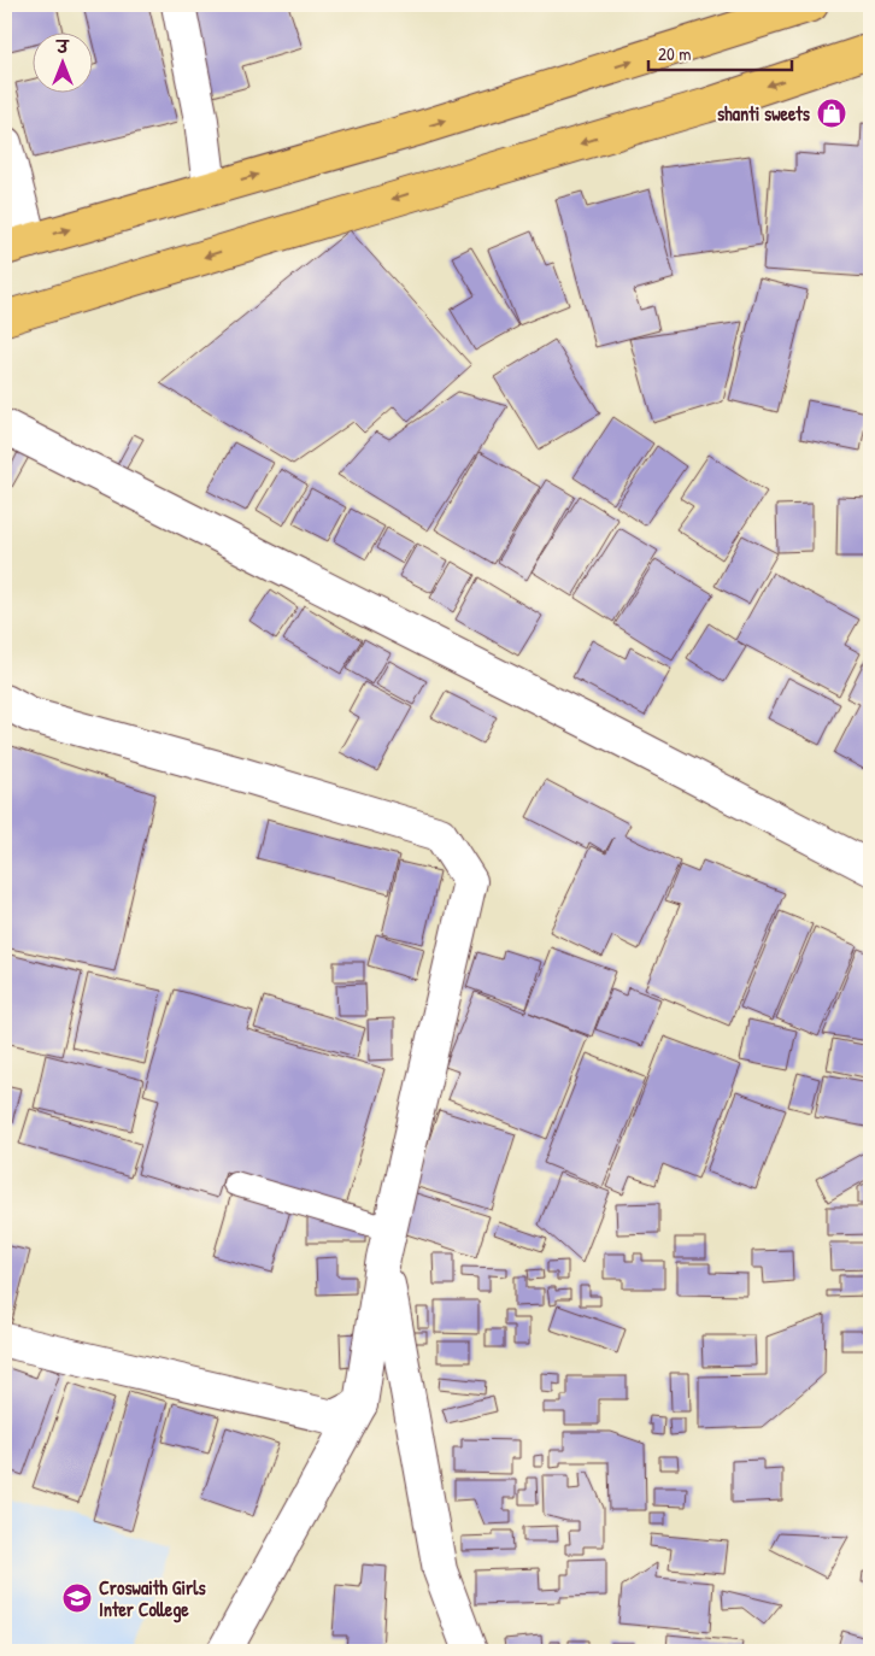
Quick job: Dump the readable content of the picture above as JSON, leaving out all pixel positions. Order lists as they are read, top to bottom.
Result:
{
  "places": {
    "shop": ["shanti sweets"],
    "school or university": ["Croswaith Girls Inter College"]
  },
  "scale_bar": "20 m",
  "north": "top"
}
